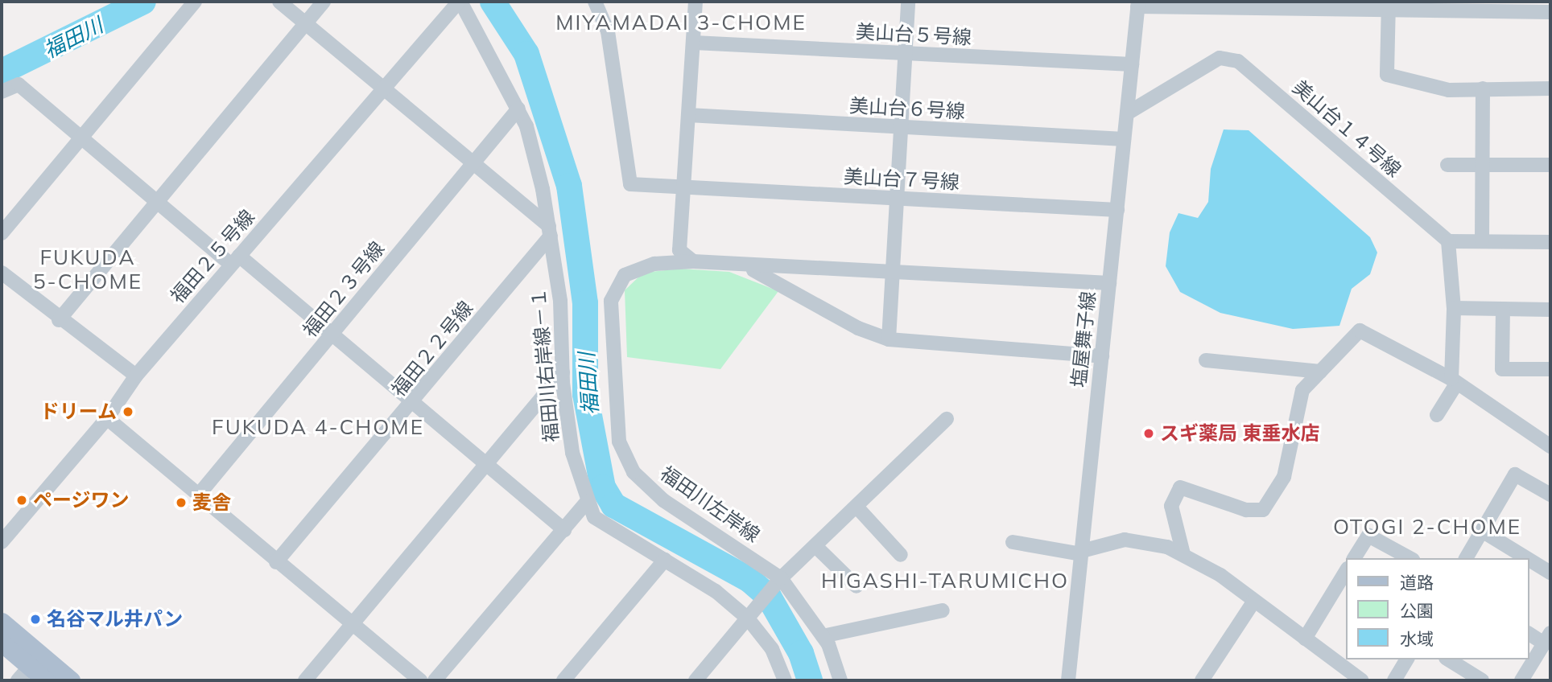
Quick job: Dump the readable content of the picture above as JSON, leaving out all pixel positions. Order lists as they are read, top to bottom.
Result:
{
  "streets": {
    "street": [
      "美山台５号線",
      "美山台６号線",
      "美山台１４号線",
      "美山台７号線",
      "福田２５号線",
      "福田２３号線",
      "塩屋舞子線",
      "福田２２号線",
      "福田川右岸線－１",
      "福田川左岸線"
    ]
  },
  "crossings": [
    ["美山台５号線", "塩屋舞子線"],
    ["美山台６号線", "塩屋舞子線"],
    ["美山台１４号線", "塩屋舞子線"],
    ["美山台７号線", "塩屋舞子線"],
    ["福田２５号線", "福田川右岸線－１"],
    ["福田２３号線", "福田川右岸線－１"],
    ["福田２２号線", "福田川右岸線－１"]
  ],
  "districts": [
    "MIYAMADAI 3-CHOME",
    "FUKUDA 5-CHOME",
    "FUKUDA 4-CHOME",
    "OTOGI 2-CHOME",
    "HIGASHI-TARUMICHO"
  ],
  "water": ["福田川"],
  "places": [
    "ドリーム",
    "スギ薬局 東垂水店",
    "ページワン",
    "麦舎",
    "名谷マル井パン"
  ],
  "legend": ["道路", "公園", "水域"]
}
